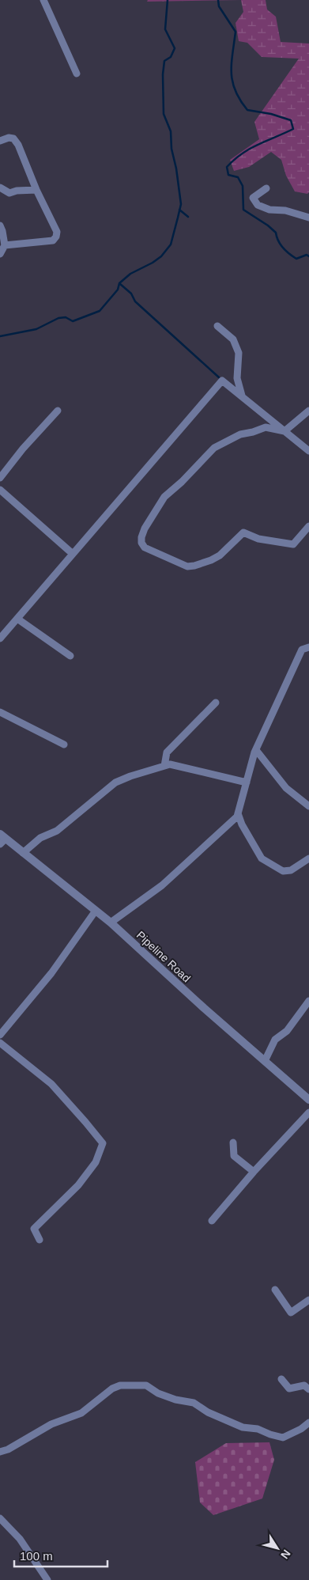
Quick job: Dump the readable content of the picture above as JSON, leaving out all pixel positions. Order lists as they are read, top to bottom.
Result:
{
  "streets": {
    "street": ["Pipeline Road"]
  },
  "scale_bar": "100 m",
  "north": "bottom right"
}
